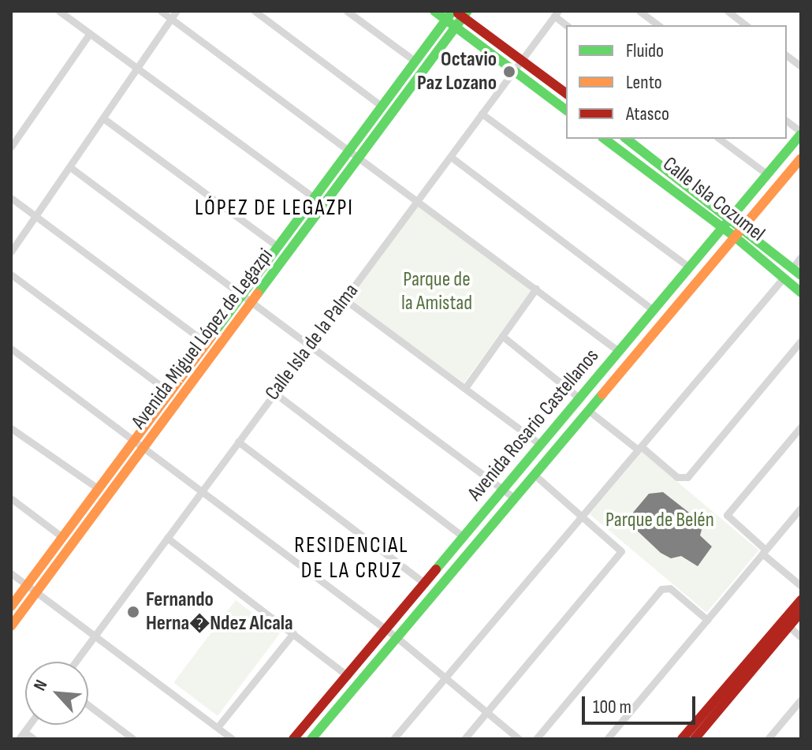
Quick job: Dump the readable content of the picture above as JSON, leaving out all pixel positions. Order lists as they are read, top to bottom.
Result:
{
  "streets": {
    "street": [
      "Calle Isla Cozumel",
      "Avenida Miguel López de Legazpi",
      "Calle Isla de la Palma",
      "Avenida Rosario Castellanos"
    ]
  },
  "crossings": [
    ["Calle Isla Cozumel", "Avenida Rosario Castellanos"]
  ],
  "districts": ["LÓPEZ DE LEGAZPI", "RESIDENCIAL DE LA CRUZ"],
  "parks": ["Parque de la Amistad", "Parque de Belén"],
  "places": ["Octavio Paz Lozano", "Fernando Herna�Ndez Alcala"],
  "legend": ["Fluido", "Lento", "Atasco"],
  "scale_bar": "100 m",
  "north": "top left"
}
